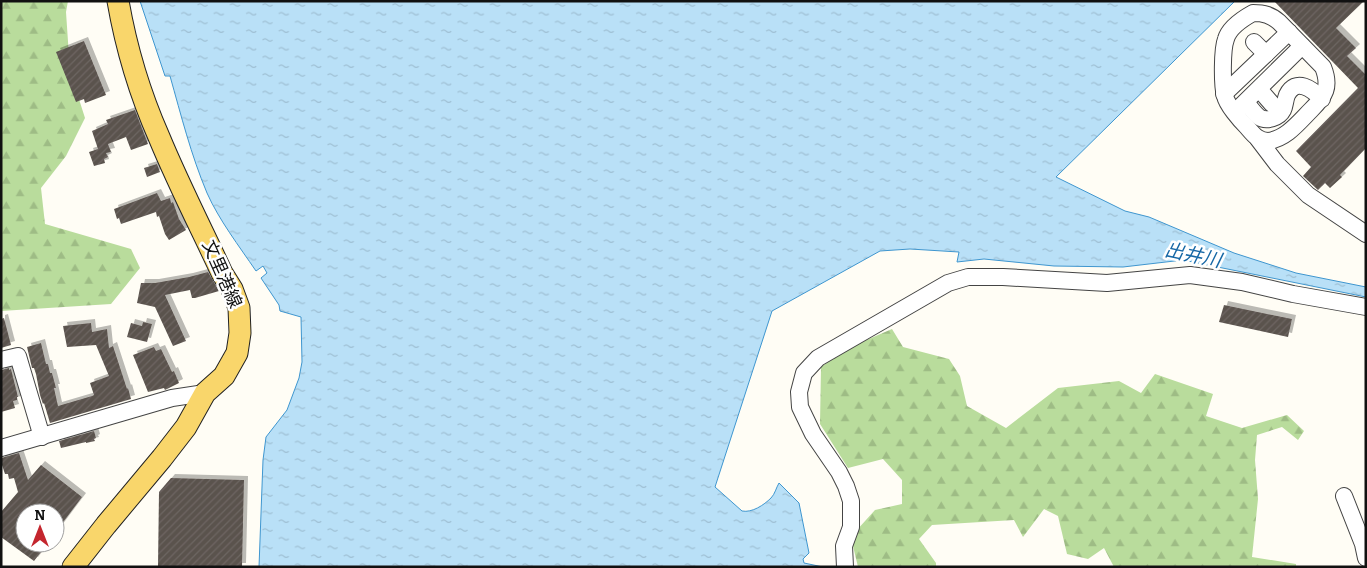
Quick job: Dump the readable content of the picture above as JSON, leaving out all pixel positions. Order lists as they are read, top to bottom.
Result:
{
  "streets": {
    "main road": ["文里港線"]
  },
  "water": ["出井川"],
  "north": "top"
}
